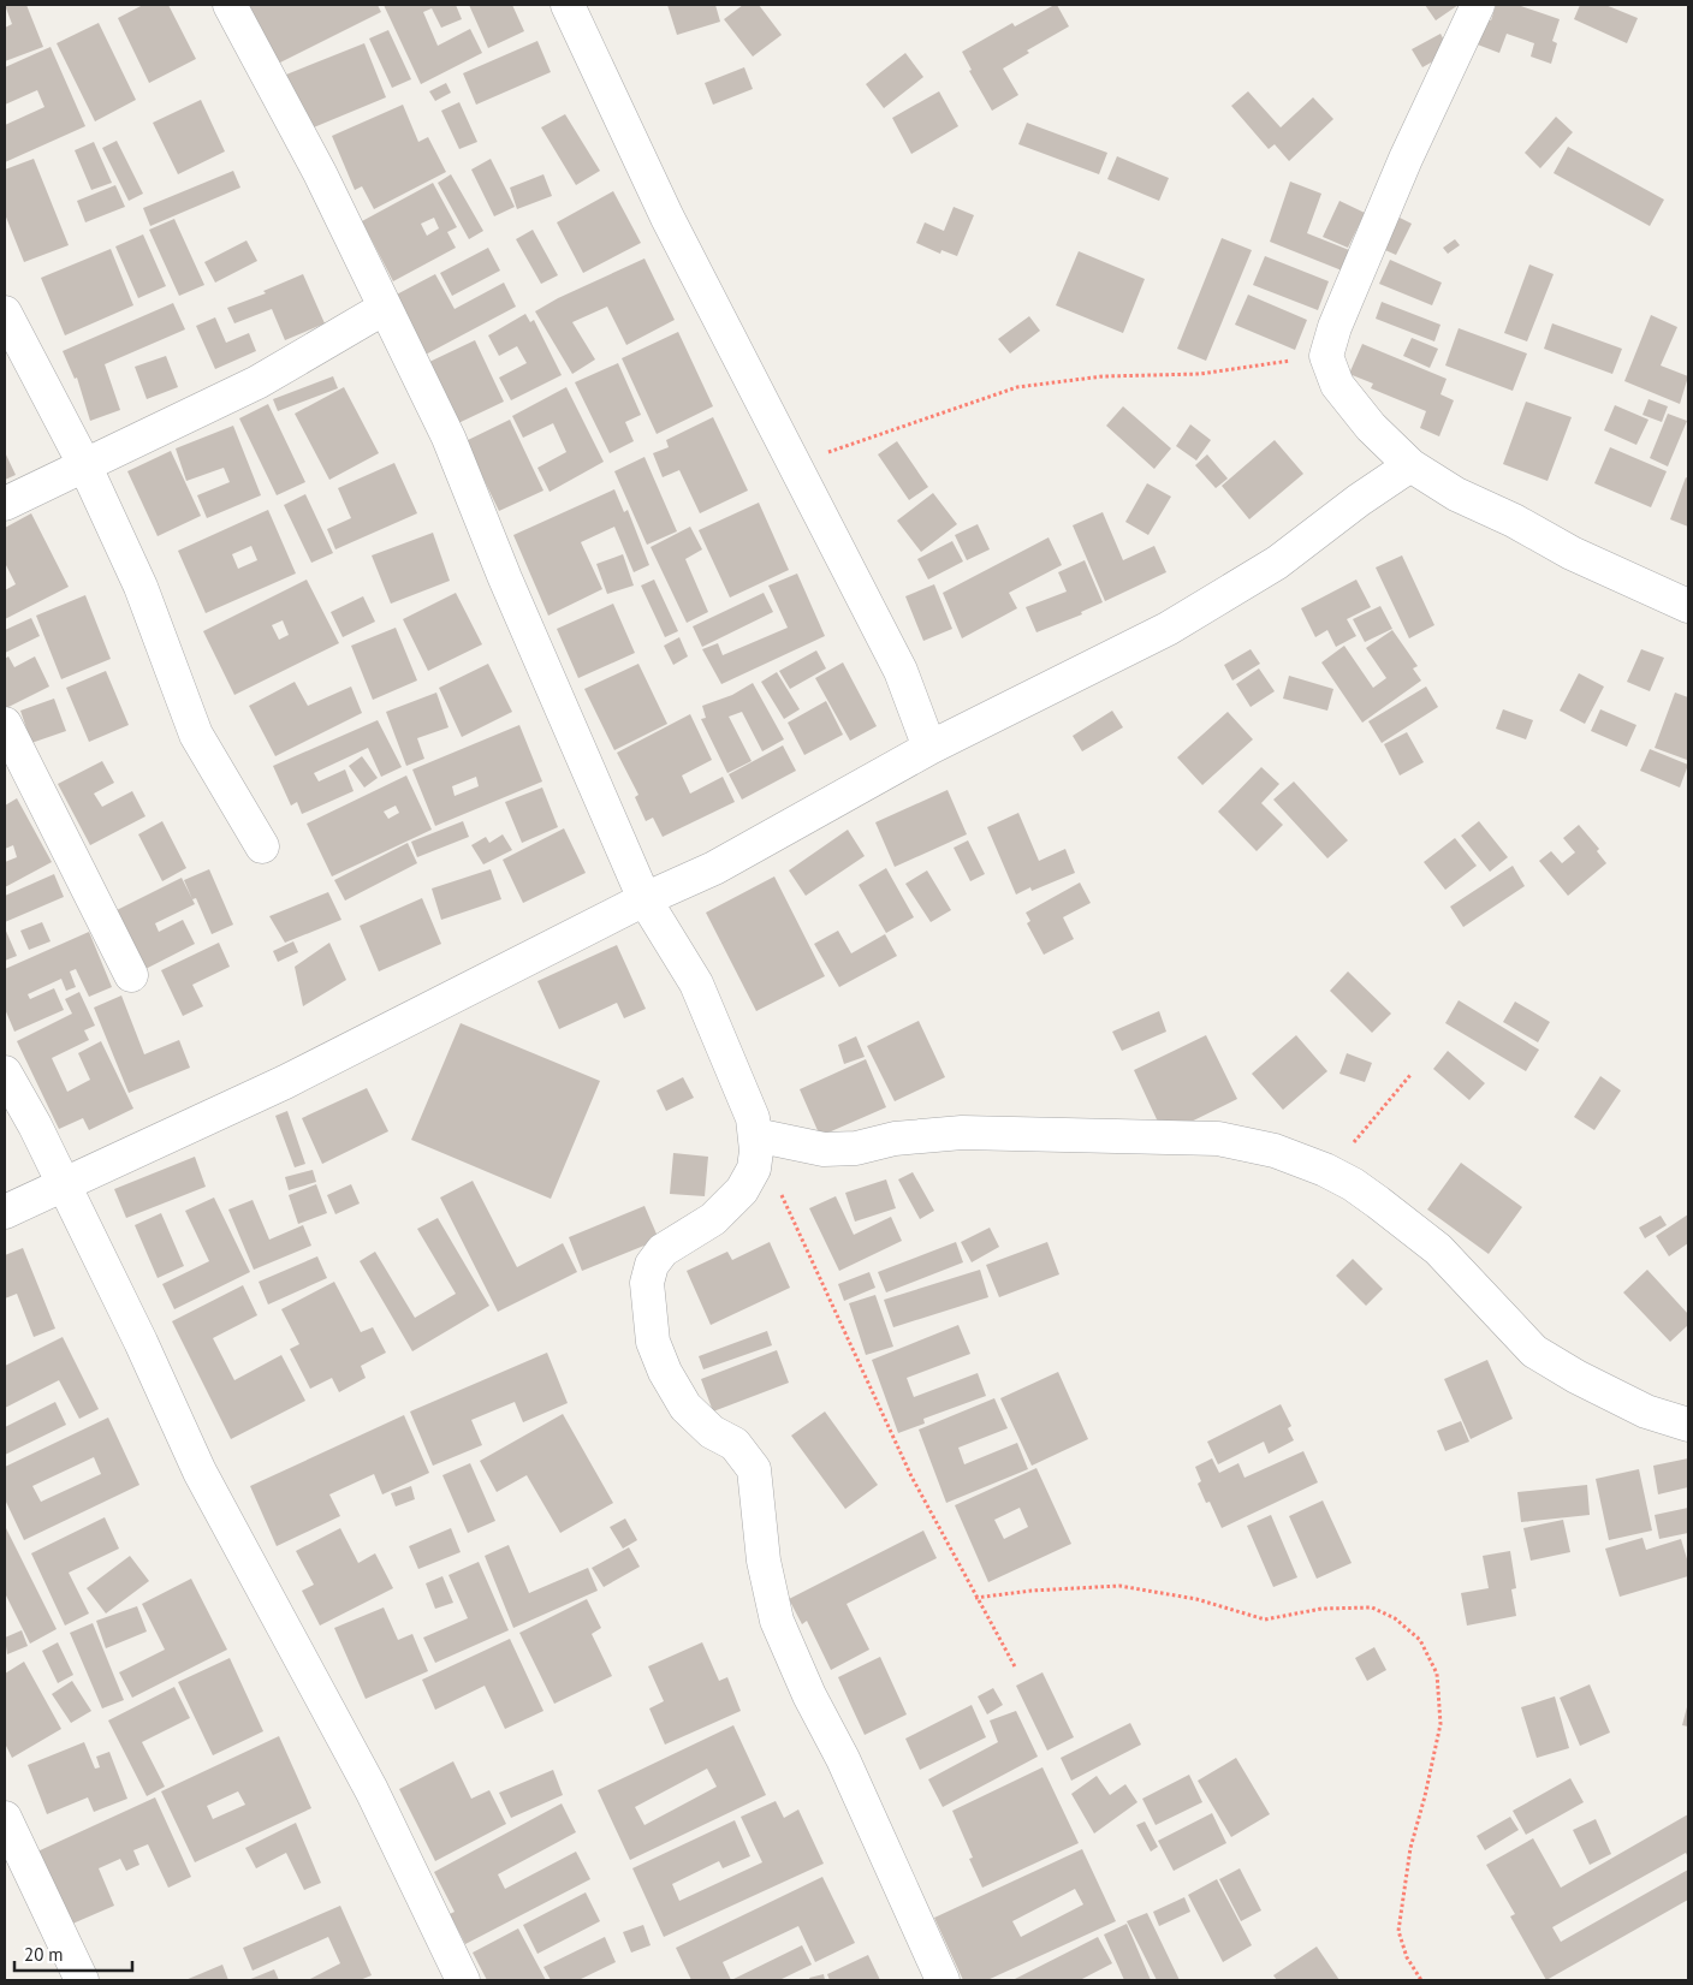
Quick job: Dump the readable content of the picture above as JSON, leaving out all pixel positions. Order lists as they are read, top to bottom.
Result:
{
  "scale_bar": "20 m"
}
